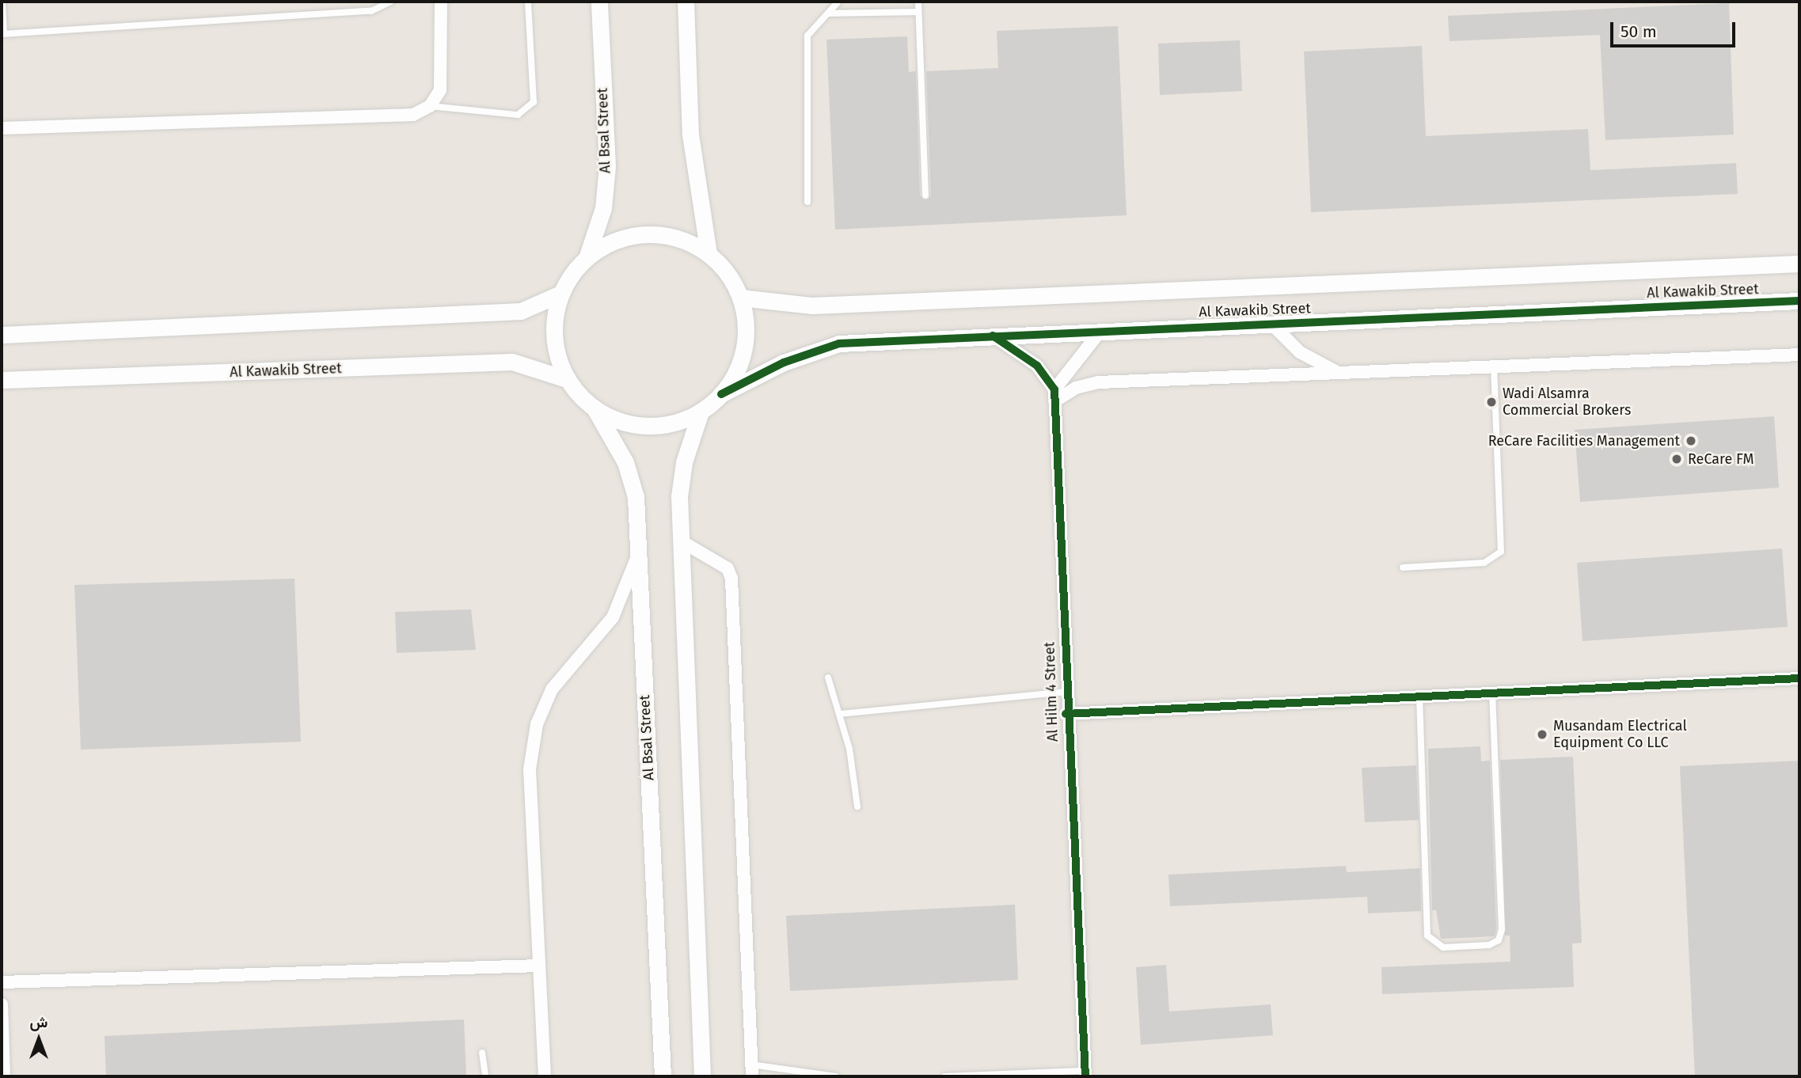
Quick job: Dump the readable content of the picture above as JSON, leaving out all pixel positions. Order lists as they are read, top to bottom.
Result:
{
  "streets": {
    "street": ["Al Bsal Street", "Al Kawakib Street", "Al Hilm 4 Street"]
  },
  "crossings": [
    ["Al Bsal Street", "Al Kawakib Street"]
  ],
  "places": [
    "Wadi Alsamra Commercial Brokers",
    "ReCare Facilities Management",
    "ReCare FM",
    "Musandam Electrical Equipment Co LLC"
  ],
  "scale_bar": "50 m",
  "north": "top"
}
